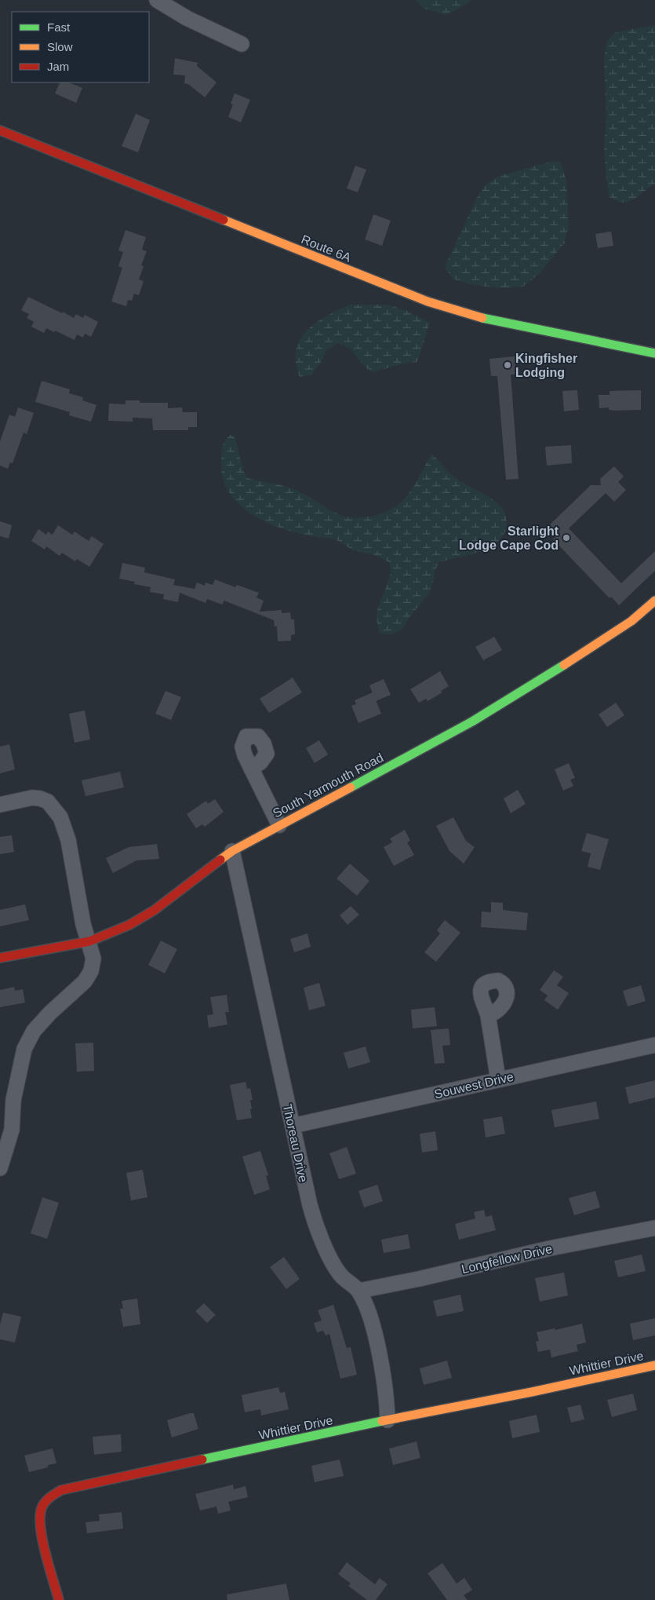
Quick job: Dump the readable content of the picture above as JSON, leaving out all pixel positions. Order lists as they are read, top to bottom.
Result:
{
  "streets": {
    "main road": ["Route 6A", "South Yarmouth Road", "Whittier Drive"],
    "street": ["Souwest Drive", "Thoreau Drive", "Longfellow Drive"]
  },
  "crossings": [
    ["South Yarmouth Road", "Thoreau Drive"],
    ["Souwest Drive", "Thoreau Drive"],
    ["Thoreau Drive", "Longfellow Drive"],
    ["Thoreau Drive", "Whittier Drive"]
  ],
  "places": ["Kingfisher Lodging", "Starlight Lodge Cape Cod"],
  "legend": ["Fast", "Slow", "Jam"]
}
